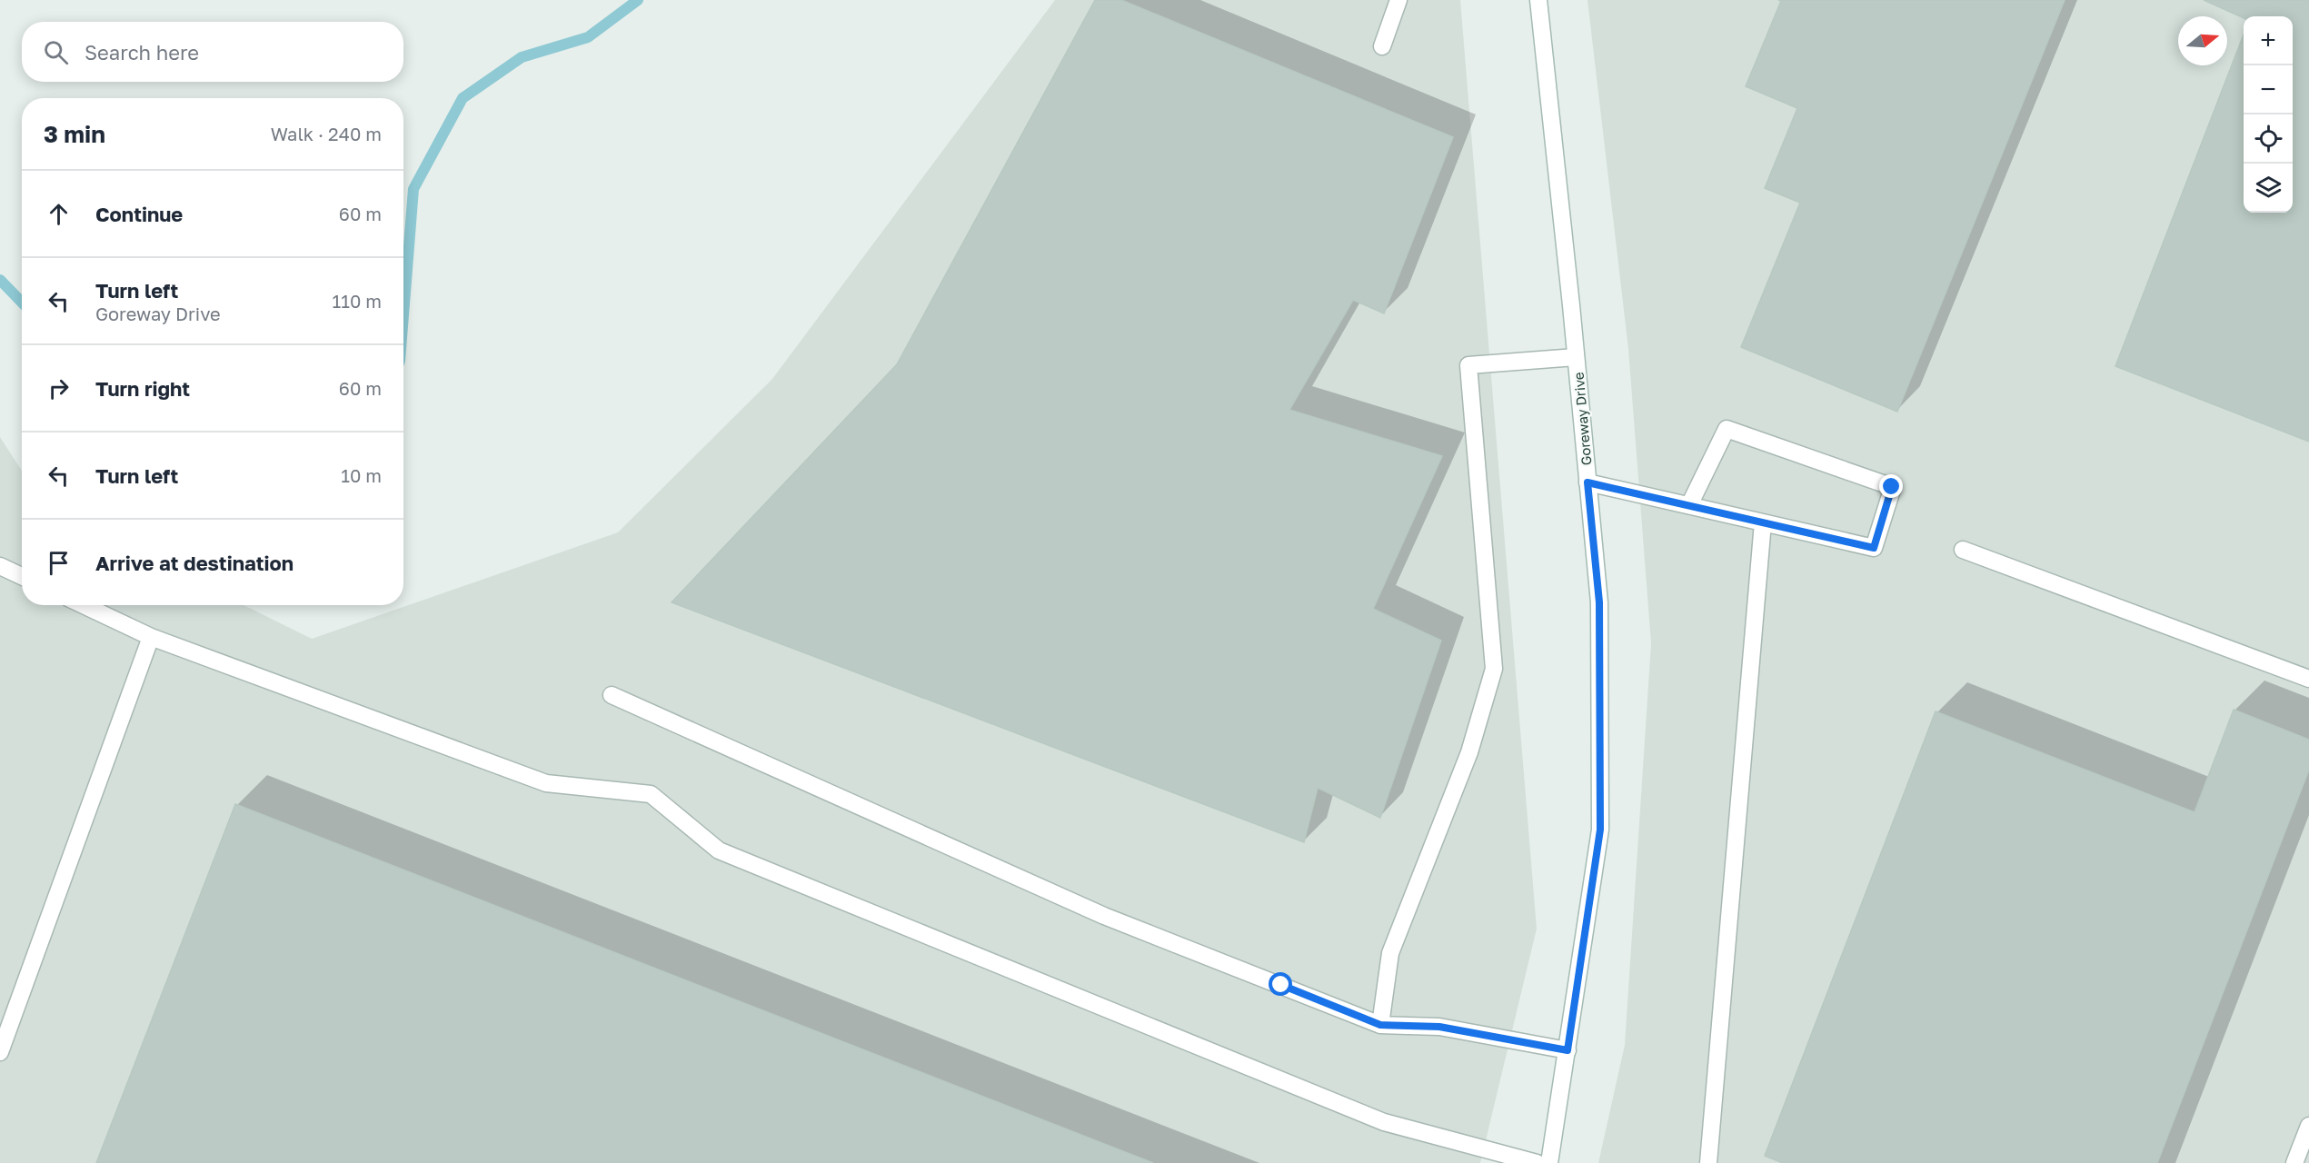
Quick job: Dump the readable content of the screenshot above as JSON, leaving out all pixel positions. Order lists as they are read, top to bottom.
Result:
{
  "streets": {
    "main road": ["Goreway Drive"]
  },
  "north": "right",
  "page": {
    "map_buttons": ["+", "−"],
    "search": "Search here",
    "heading": ["3 min", "Walk · 240 m"],
    "list": [
      ["Continue", "60 m"],
      ["Turn left", "Goreway Drive", "110 m"],
      ["Turn right", "60 m"],
      ["Turn left", "10 m"],
      "Arrive at destination"
    ]
  }
}
